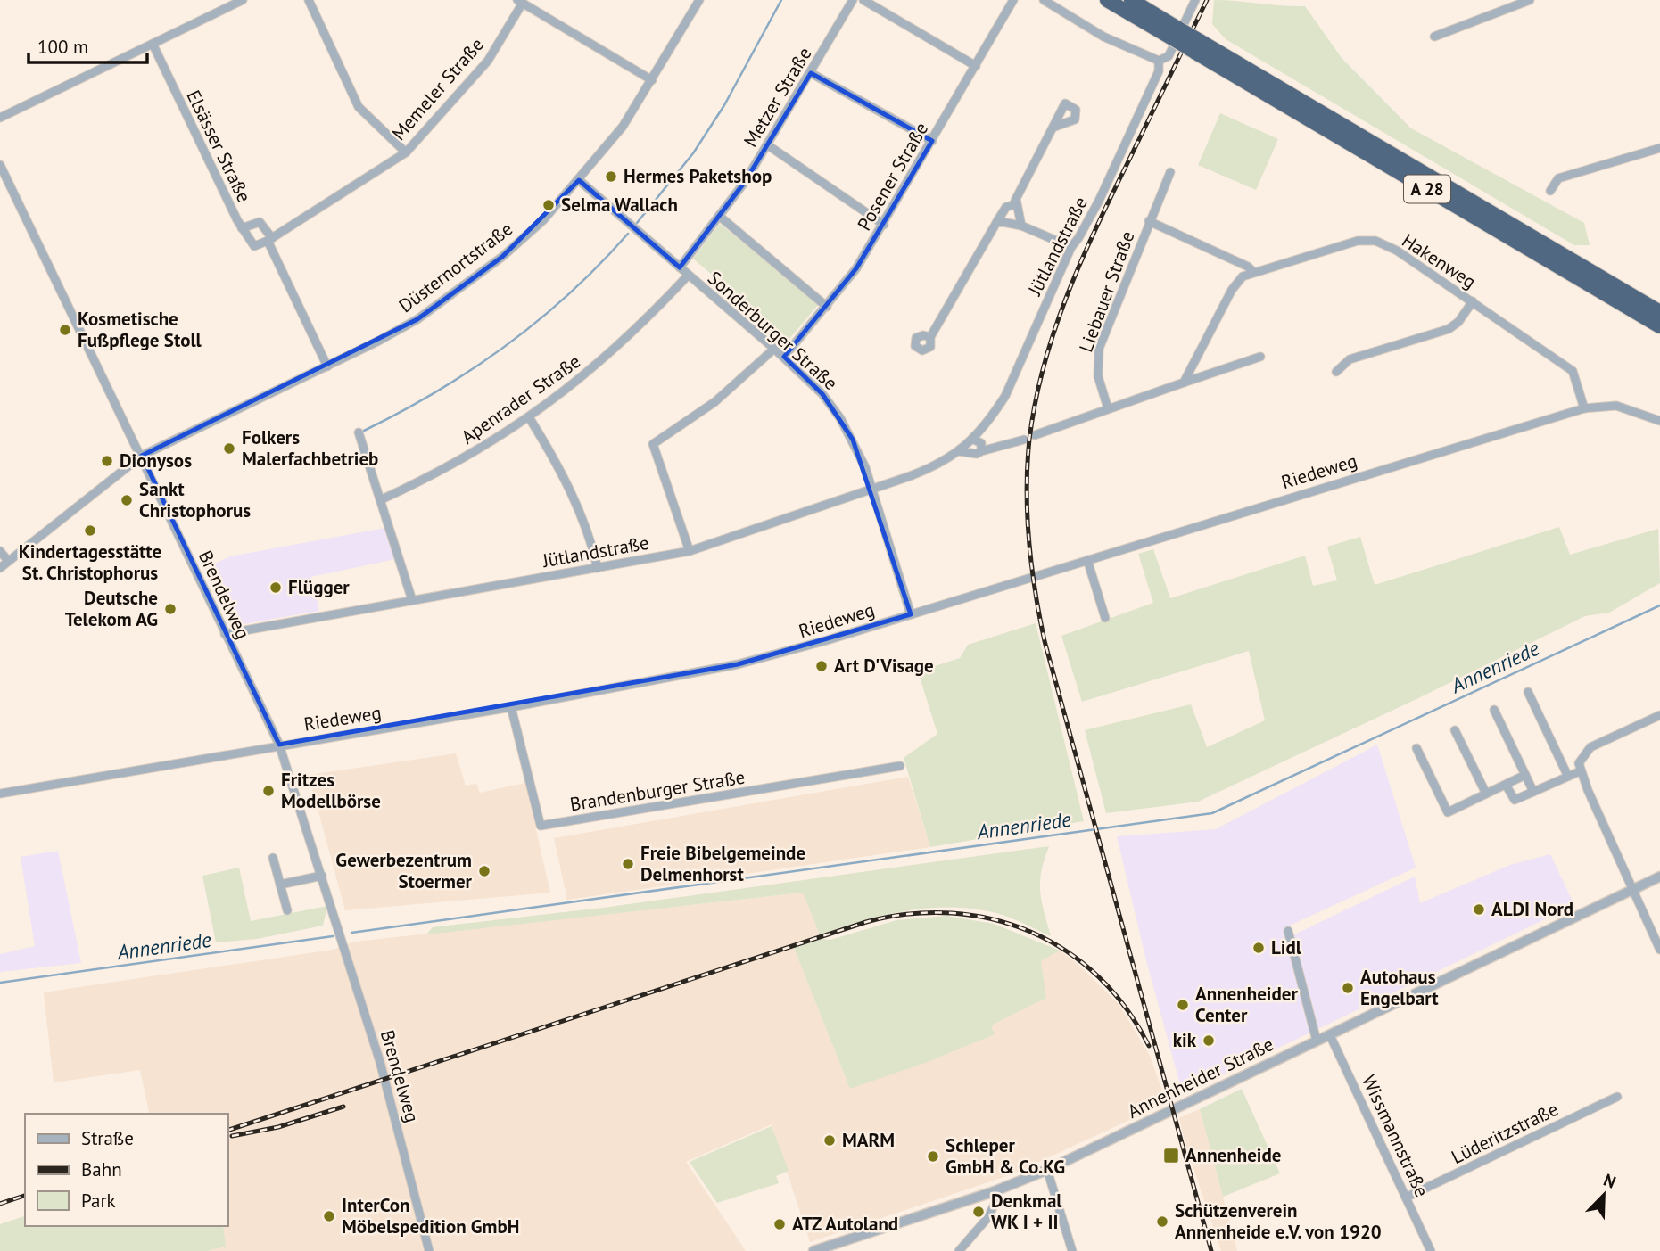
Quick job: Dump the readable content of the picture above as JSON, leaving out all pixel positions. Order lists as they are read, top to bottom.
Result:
{
  "streets": {
    "highway": ["A 28"],
    "street": [
      "Memeler Straße",
      "Metzer Straße",
      "Elsässer Straße",
      "Posener Straße",
      "Jütlandstraße",
      "Hakenweg",
      "Düsternortstraße",
      "Liebauer Straße",
      "Sonderburger Straße",
      "Apenrader Straße",
      "Riedeweg",
      "Brendelweg",
      "Brandenburger Straße",
      "Annenheider Straße",
      "Lüderitzstraße",
      "Wissmannstraße"
    ]
  },
  "crossings": [
    ["Memeler Straße", "Elsässer Straße"],
    ["Metzer Straße", "Sonderburger Straße"],
    ["Posener Straße", "Sonderburger Straße"],
    ["Jütlandstraße", "Sonderburger Straße"],
    ["Jütlandstraße", "Brendelweg"],
    ["Hakenweg", "Liebauer Straße"],
    ["Hakenweg", "Riedeweg"],
    ["Düsternortstraße", "Sonderburger Straße"],
    ["Düsternortstraße", "Brendelweg"],
    ["Sonderburger Straße", "Apenrader Straße"],
    ["Sonderburger Straße", "Riedeweg"],
    ["Riedeweg", "Brendelweg"],
    ["Riedeweg", "Brandenburger Straße"],
    ["Annenheider Straße", "Wissmannstraße"],
    ["Lüderitzstraße", "Wissmannstraße"]
  ],
  "water": ["Annenriede"],
  "places": {
    "other": [
      "Hermes Paketshop",
      "Selma Wallach",
      "Kosmetische Fußpflege Stoll",
      "Folkers Malerfachbetrieb",
      "Dionysos",
      "Sankt Christophorus",
      "Kindertagesstätte St. Christophorus",
      "Flügger",
      "Deutsche Telekom AG",
      "Art D'Visage",
      "Fritzes Modellbörse",
      "Freie Bibelgemeinde Delmenhorst",
      "Gewerbezentrum Stoermer",
      "ALDI Nord",
      "Lidl",
      "Autohaus Engelbart",
      "Annenheider Center",
      "kik",
      "MARM",
      "Schleper GmbH & Co.KG",
      "Denkmal WK I + II",
      "InterCon Möbelspedition GmbH",
      "Schützenverein Annenheide e.V. von 1920",
      "ATZ Autoland"
    ],
    "transit": ["Annenheide"]
  },
  "legend": ["Straße", "Bahn", "Park"],
  "scale_bar": "100 m",
  "north": "top right"
}
